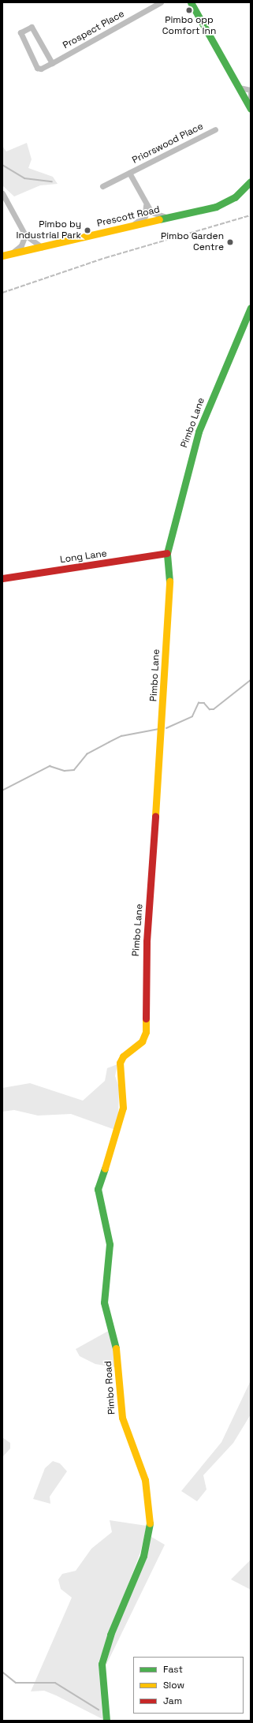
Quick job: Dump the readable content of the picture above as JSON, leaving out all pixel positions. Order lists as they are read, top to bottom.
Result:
{
  "streets": {
    "street": [
      "Prospect Place",
      "Priorswood Place",
      "Prescott Road",
      "Pimbo Lane",
      "Long Lane",
      "Pimbo Road"
    ]
  },
  "crossings": [
    ["Priorswood Place", "Prescott Road"],
    ["Pimbo Lane", "Long Lane"],
    ["Pimbo Lane", "Pimbo Road"]
  ],
  "places": ["Pimbo opp Comfort Inn", "Pimbo by Industrial Park", "Pimbo Garden Centre"],
  "legend": ["Fast", "Slow", "Jam"]
}
